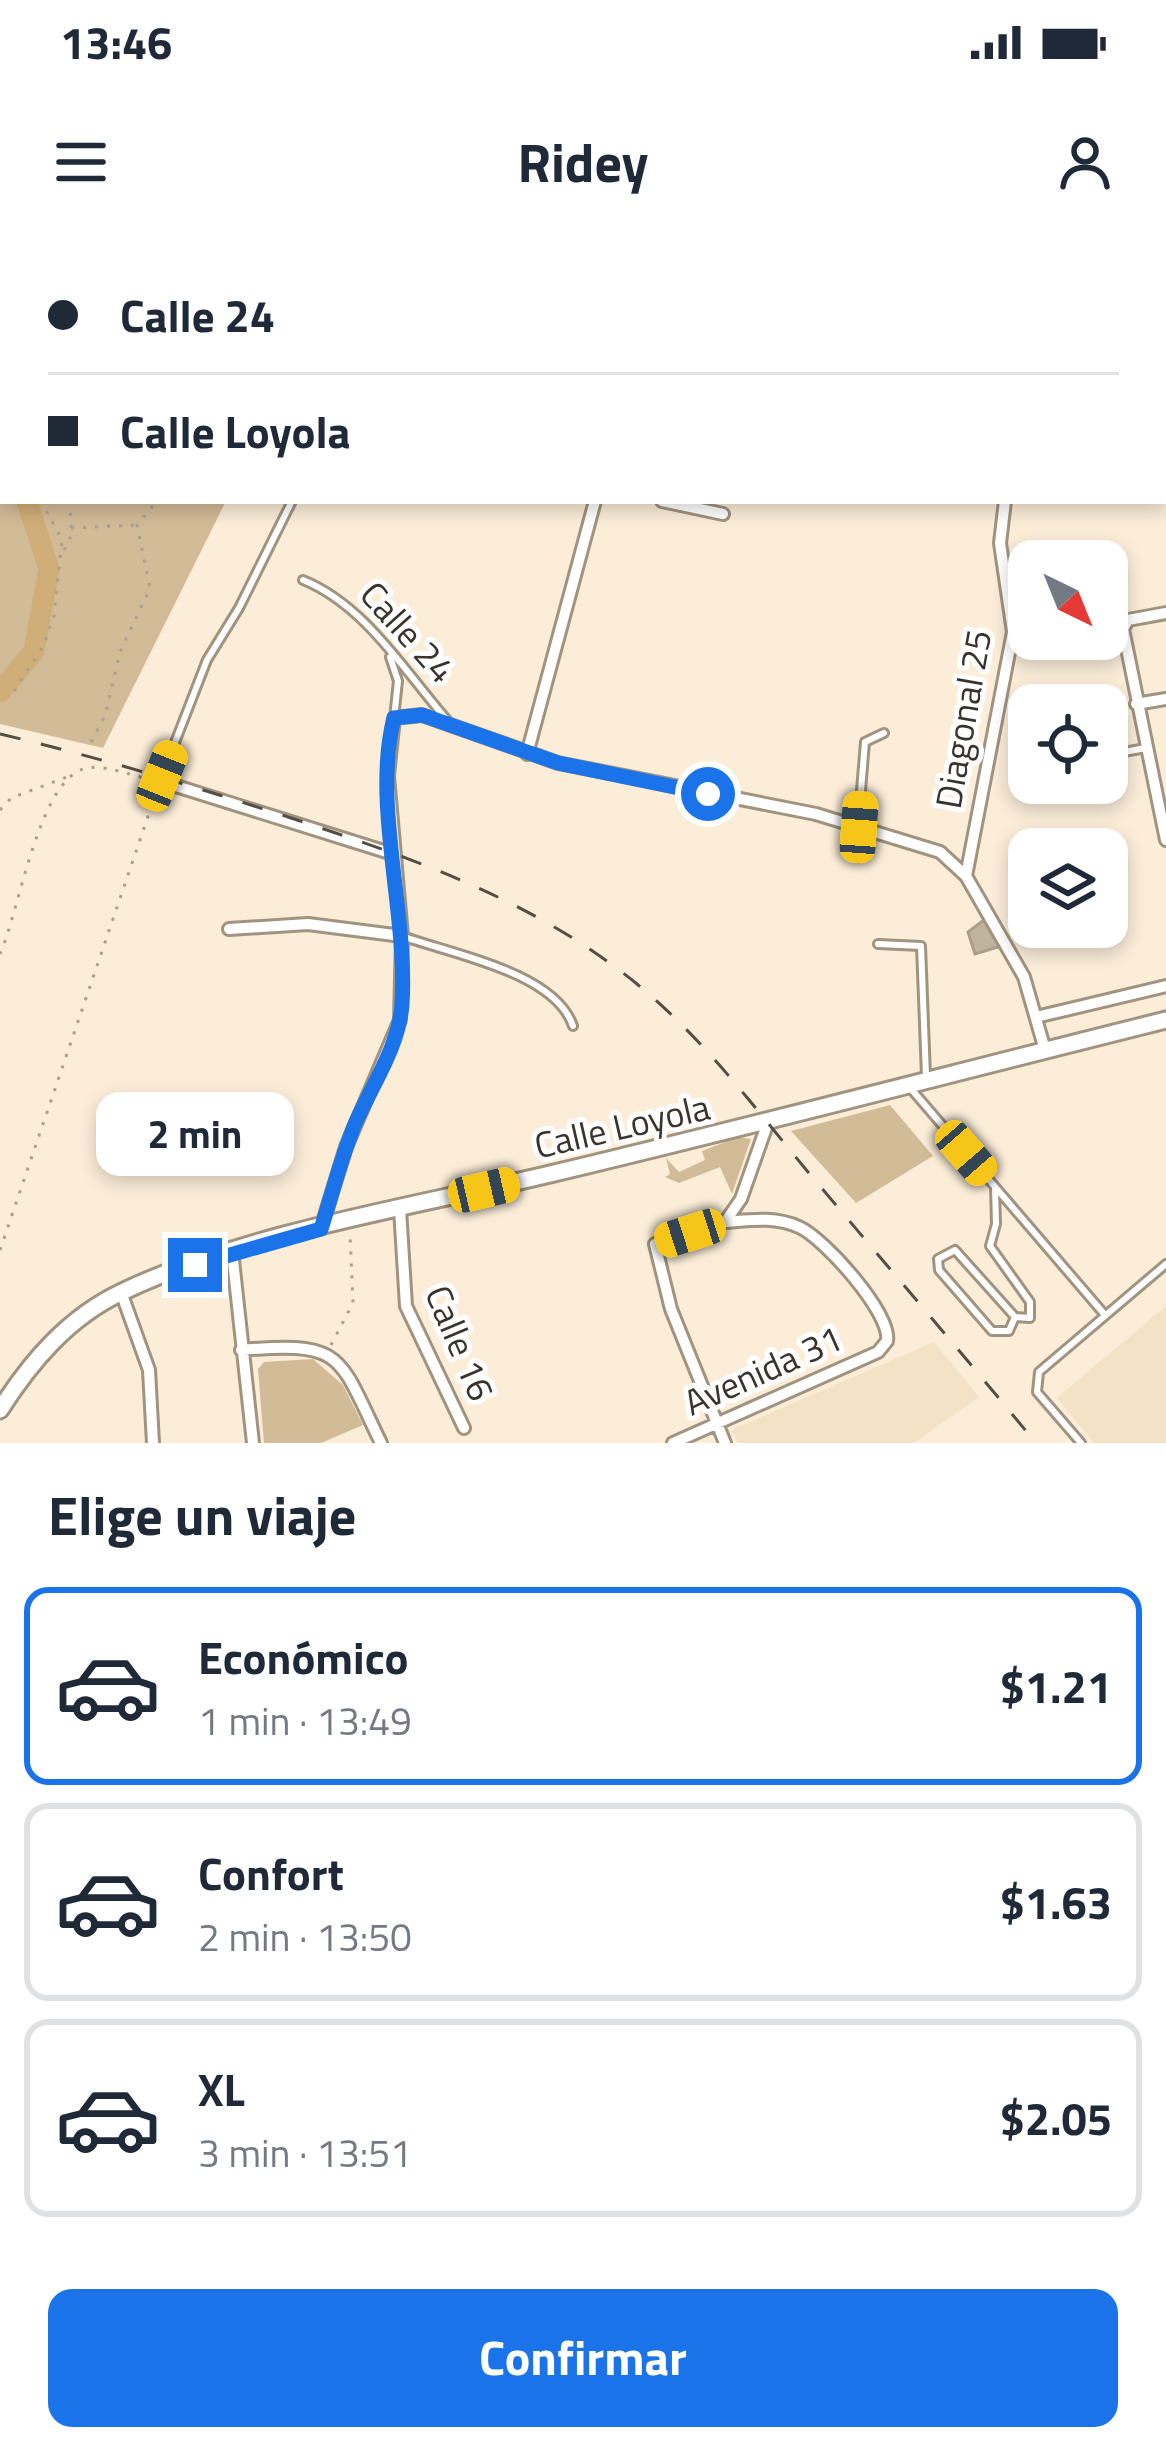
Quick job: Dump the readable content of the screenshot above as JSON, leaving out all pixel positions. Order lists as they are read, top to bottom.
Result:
{
  "streets": {
    "main road": ["Calle Loyola"],
    "street": [
      "Calle 24",
      "Diagonal 25",
      "Calle 16",
      "Avenida 31"
    ]
  },
  "crossings": [
    ["Calle 24", "Diagonal 25"],
    ["Calle 24", "Calle Loyola"],
    ["Calle Loyola", "Calle 16"]
  ],
  "north": "bottom right",
  "page": {
    "status": "13:46",
    "header": "Ridey",
    "banner": ["Calle 24", "Calle Loyola"],
    "bubble": "2 min",
    "heading": "Elige un viaje",
    "list": [
      {
        "name": "Económico",
        "note": "1 min · 13:49",
        "value": "$1.21"
      },
      {
        "name": "Confort",
        "note": "2 min · 13:50",
        "value": "$1.63"
      },
      {
        "name": "XL",
        "note": "3 min · 13:51",
        "value": "$2.05"
      }
    ],
    "buttons": "Confirmar"
  }
}
